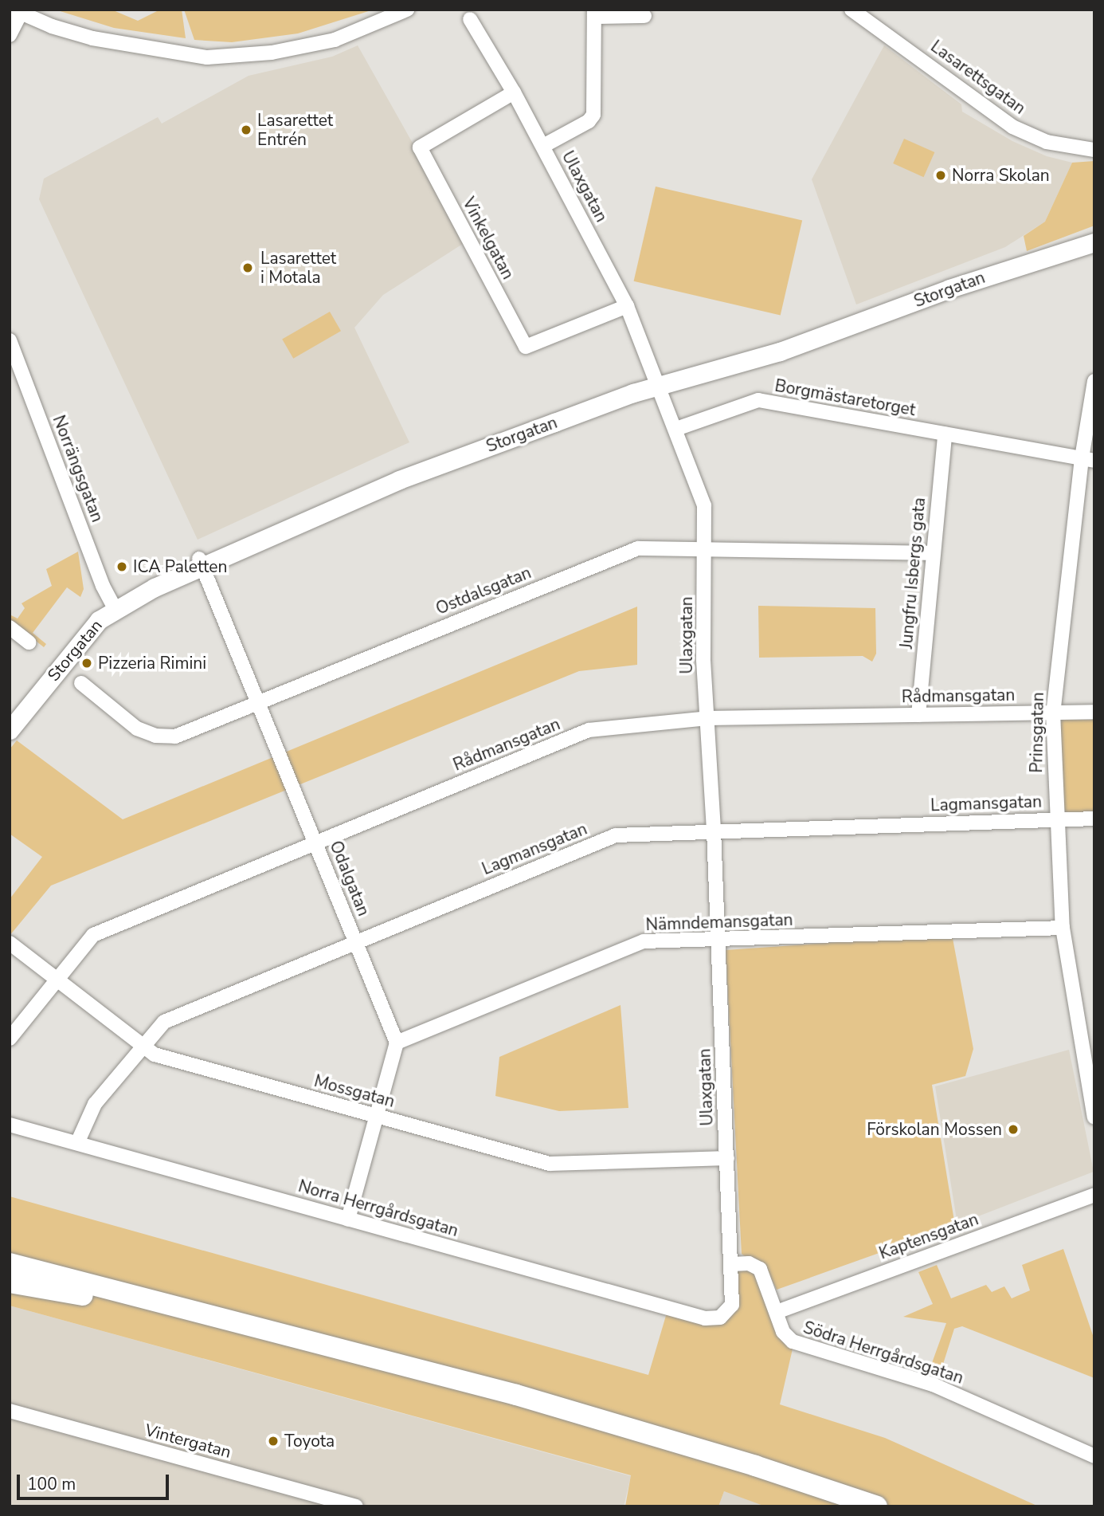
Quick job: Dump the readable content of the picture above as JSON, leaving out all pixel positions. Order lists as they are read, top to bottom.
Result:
{
  "streets": {
    "main road": ["Storgatan"],
    "street": [
      "Lasarettsgatan",
      "Ulaxgatan",
      "Vinkelgatan",
      "Borgmästaretorget",
      "Norrängsgatan",
      "Jungfru Isbergs gata",
      "Ostdalsgatan",
      "Rådmansgatan",
      "Prinsgatan",
      "Lagmansgatan",
      "Odalgatan",
      "Nämndemansgatan",
      "Mossgatan",
      "Norra Herrgårdsgatan",
      "Kaptensgatan",
      "Södra Herrgårdsgatan",
      "Vintergatan"
    ]
  },
  "crossings": [
    ["Ulaxgatan", "Vinkelgatan"],
    ["Ulaxgatan", "Storgatan"],
    ["Ulaxgatan", "Borgmästaretorget"],
    ["Ulaxgatan", "Ostdalsgatan"],
    ["Ulaxgatan", "Rådmansgatan"],
    ["Ulaxgatan", "Lagmansgatan"],
    ["Ulaxgatan", "Nämndemansgatan"],
    ["Ulaxgatan", "Mossgatan"],
    ["Ulaxgatan", "Norra Herrgårdsgatan"],
    ["Ulaxgatan", "Södra Herrgårdsgatan"],
    ["Storgatan", "Norrängsgatan"],
    ["Storgatan", "Odalgatan"],
    ["Borgmästaretorget", "Jungfru Isbergs gata"],
    ["Borgmästaretorget", "Prinsgatan"],
    ["Jungfru Isbergs gata", "Ostdalsgatan"],
    ["Jungfru Isbergs gata", "Rådmansgatan"],
    ["Ostdalsgatan", "Odalgatan"],
    ["Rådmansgatan", "Prinsgatan"],
    ["Rådmansgatan", "Odalgatan"],
    ["Rådmansgatan", "Mossgatan"],
    ["Prinsgatan", "Lagmansgatan"],
    ["Prinsgatan", "Nämndemansgatan"],
    ["Lagmansgatan", "Odalgatan"],
    ["Lagmansgatan", "Mossgatan"],
    ["Lagmansgatan", "Norra Herrgårdsgatan"],
    ["Odalgatan", "Nämndemansgatan"],
    ["Kaptensgatan", "Södra Herrgårdsgatan"]
  ],
  "places": [
    "Lasarettet Entrén",
    "Norra Skolan",
    "Lasarettet i Motala",
    "ICA Paletten",
    "Pizzeria Rimini",
    "Förskolan Mossen",
    "Toyota"
  ],
  "scale_bar": "100 m"
}
